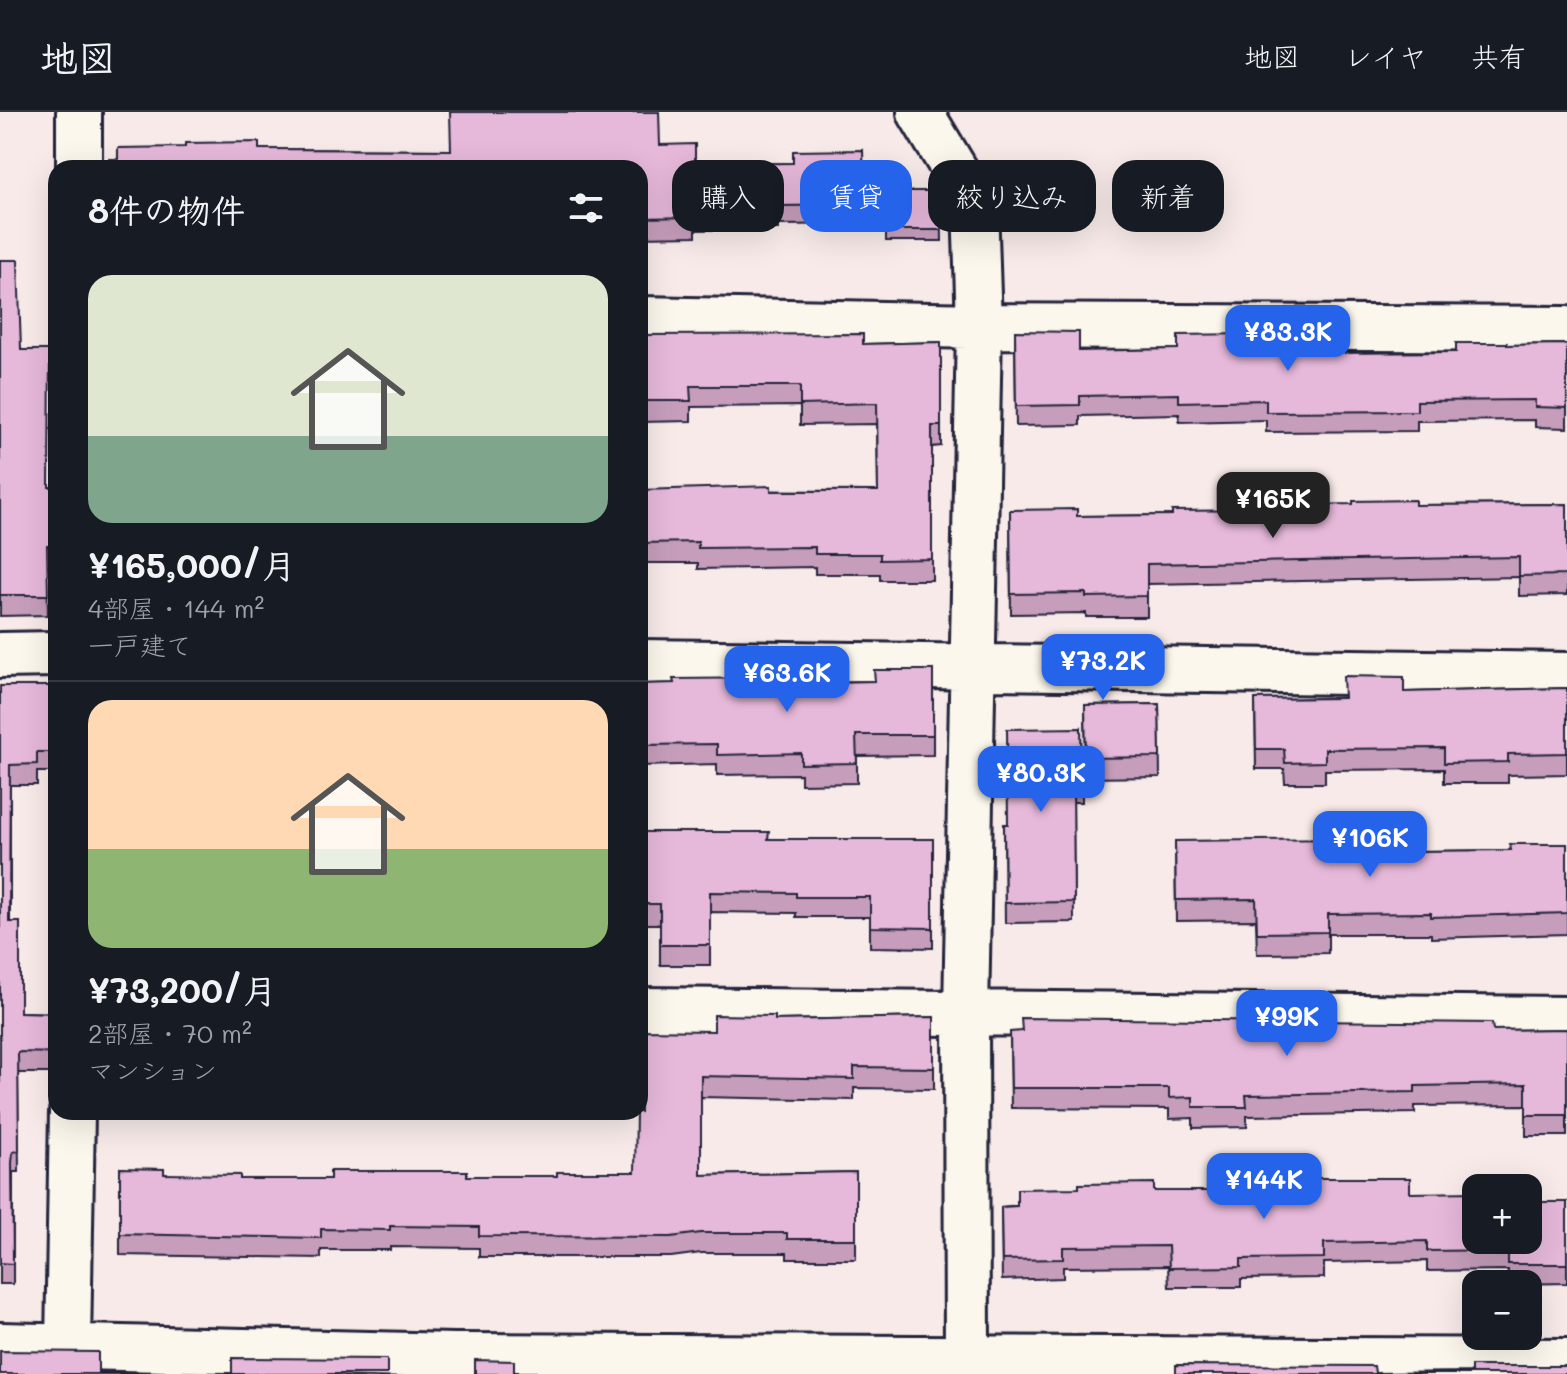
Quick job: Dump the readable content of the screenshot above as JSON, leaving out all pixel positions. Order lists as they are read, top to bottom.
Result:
{
  "page": {
    "header": "地図",
    "nav": ["地図", "レイヤ", "共有"],
    "chip": [
      "購入",
      "賃貸",
      "絞り込み",
      "新着"
    ],
    "heading": "8件の物件",
    "list": [
      {
        "name": "¥165,000/月",
        "note": "4部屋 · 144 m² · 一戸建て"
      },
      {
        "name": "¥73,200/月",
        "note": "2部屋 · 70 m² · マンション"
      }
    ],
    "price": [
      "¥83.3K",
      "¥165K",
      "¥73.2K",
      "¥63.6K",
      "¥80.3K",
      "¥106K",
      "¥99K",
      "¥144K"
    ],
    "map_buttons": ["+", "−"]
  }
}
